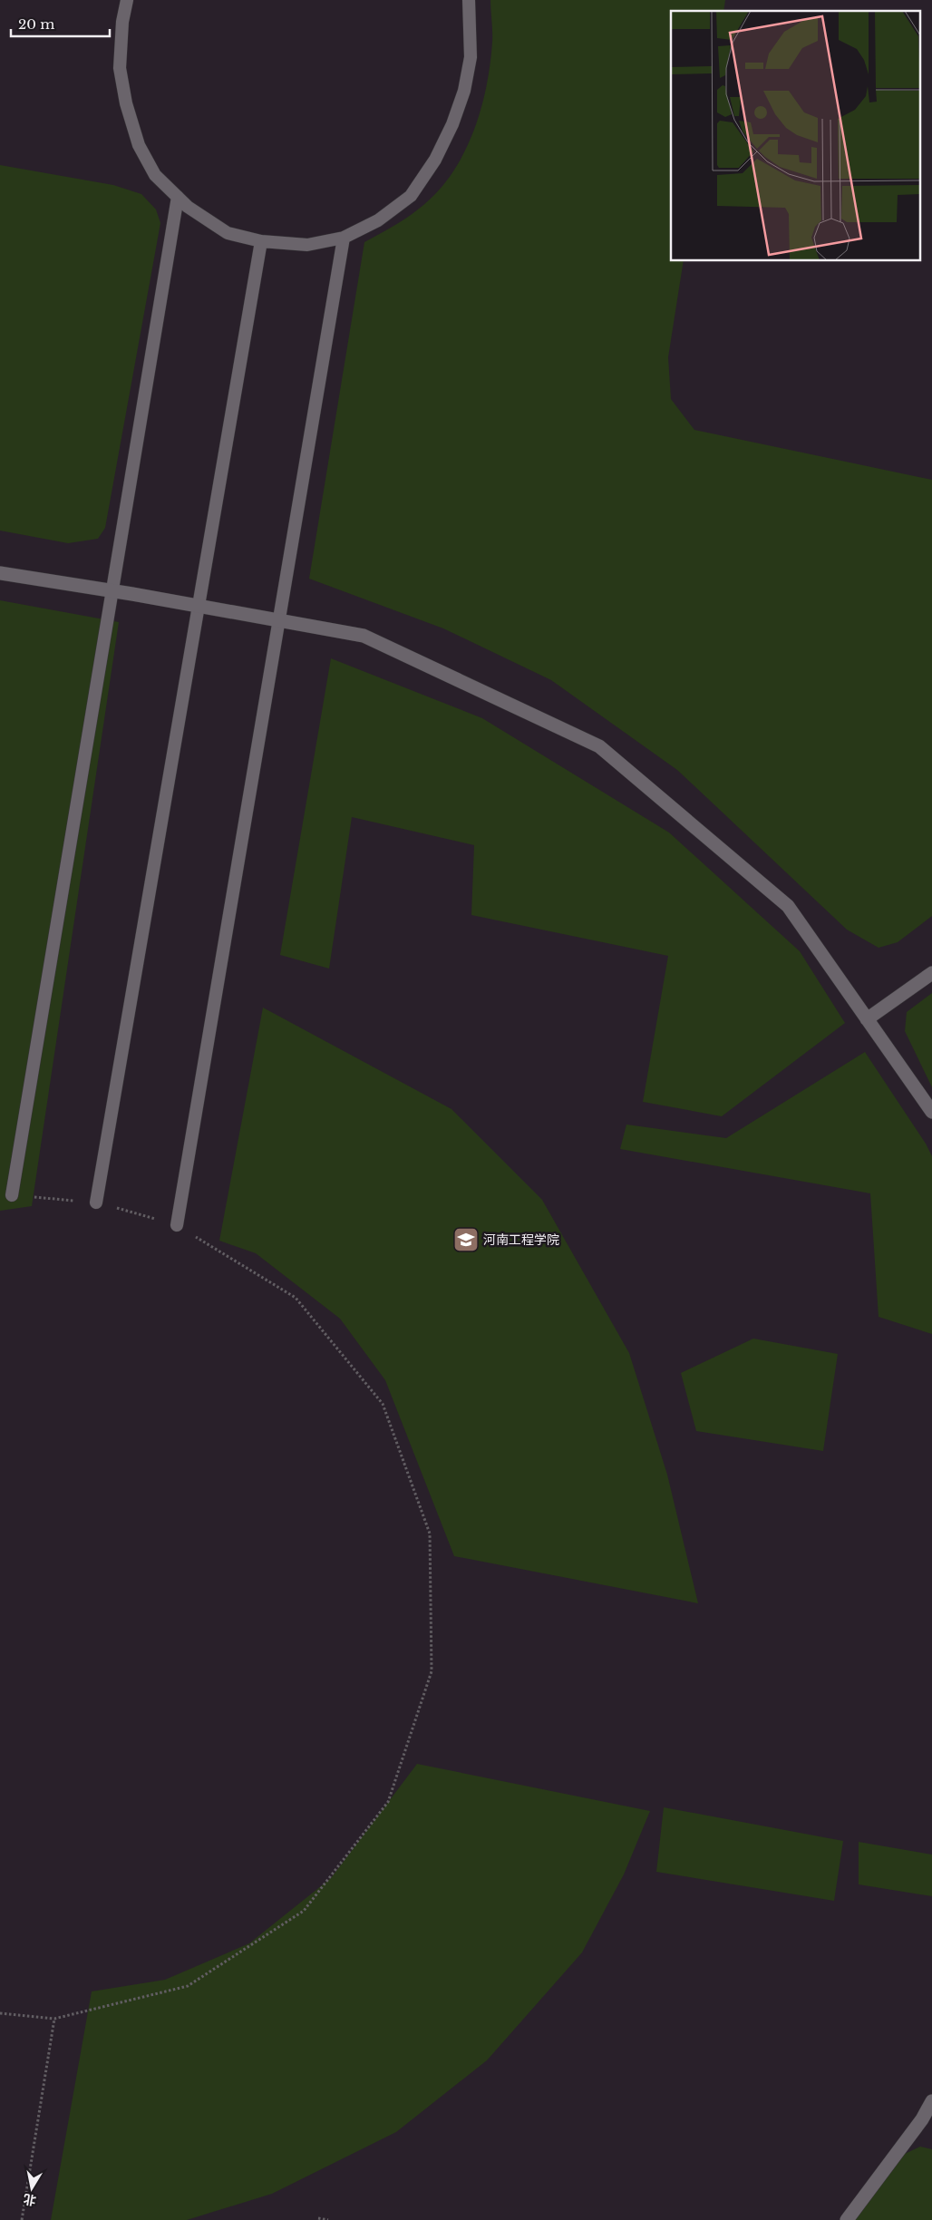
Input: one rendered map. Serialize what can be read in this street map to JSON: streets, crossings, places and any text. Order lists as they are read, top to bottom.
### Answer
{
  "places": {
    "school or university": ["河南工程学院"]
  },
  "scale_bar": "20 m",
  "north": "bottom"
}
